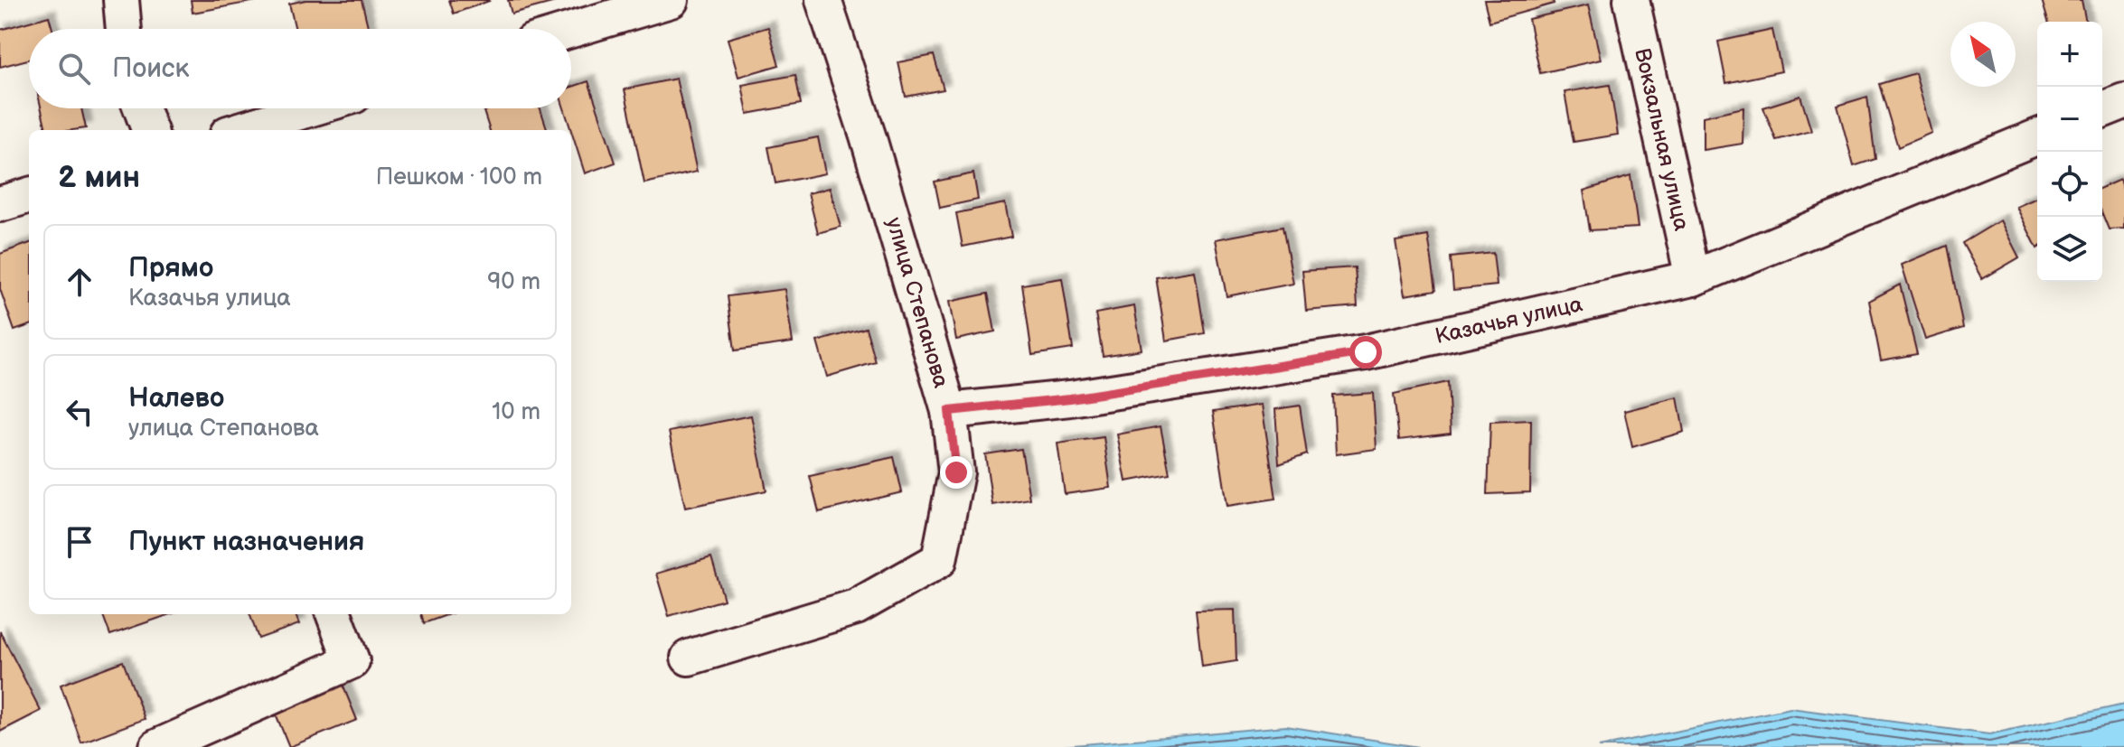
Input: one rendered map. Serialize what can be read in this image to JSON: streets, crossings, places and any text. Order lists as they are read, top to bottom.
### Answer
{
  "streets": {
    "street": ["Вокзальная улица", "улица Степанова", "Казачья улица"]
  },
  "crossings": [
    ["Вокзальная улица", "Казачья улица"],
    ["улица Степанова", "Казачья улица"]
  ],
  "north": "top left",
  "page": {
    "map_buttons": ["+", "−"],
    "search": "Поиск",
    "heading": ["2 мин", "Пешком · 100 m"],
    "list": [
      ["Прямо", "Казачья улица", "90 m"],
      ["Налево", "улица Степанова", "10 m"],
      "Пункт назначения"
    ]
  }
}
